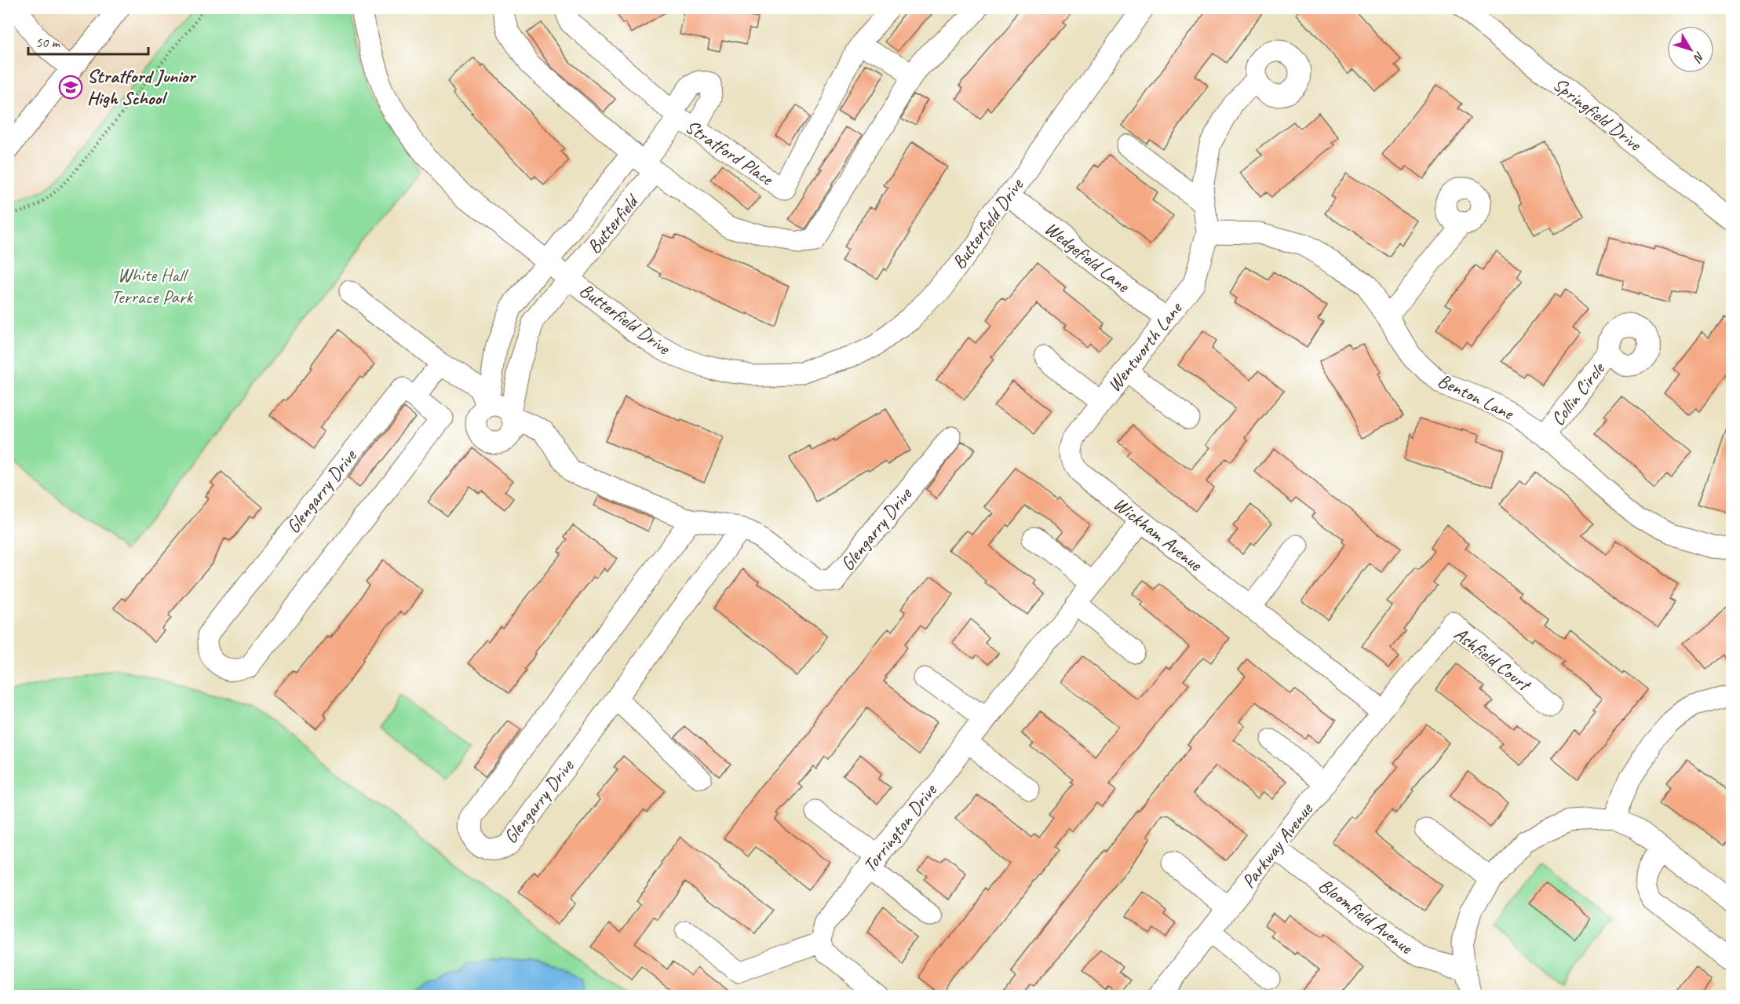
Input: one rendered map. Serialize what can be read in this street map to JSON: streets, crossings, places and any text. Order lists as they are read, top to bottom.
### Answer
{
  "streets": {
    "street": [
      "Springfield Drive",
      "Stratford Place",
      "Butterfield Drive",
      "Butterfield",
      "Wedgefield Lane",
      "Wentworth Lane",
      "Collin Circle",
      "Benton Lane",
      "Glengarry Drive",
      "Wickham Avenue",
      "Ashfield Court",
      "Torrington Drive",
      "Parkway Avenue",
      "Bloomfield Avenue"
    ]
  },
  "crossings": [
    ["Stratford Place", "Butterfield"],
    ["Butterfield Drive", "Butterfield"],
    ["Butterfield Drive", "Wedgefield Lane"],
    ["Wedgefield Lane", "Wentworth Lane"],
    ["Wentworth Lane", "Benton Lane"],
    ["Wentworth Lane", "Wickham Avenue"],
    ["Collin Circle", "Benton Lane"],
    ["Wickham Avenue", "Ashfield Court"],
    ["Wickham Avenue", "Torrington Drive"],
    ["Wickham Avenue", "Parkway Avenue"],
    ["Ashfield Court", "Parkway Avenue"],
    ["Parkway Avenue", "Bloomfield Avenue"]
  ],
  "parks": ["White Hall Terrace Park"],
  "places": {
    "school or university": ["Stratford Junior High School"]
  },
  "scale_bar": "50 m",
  "north": "bottom right"
}
